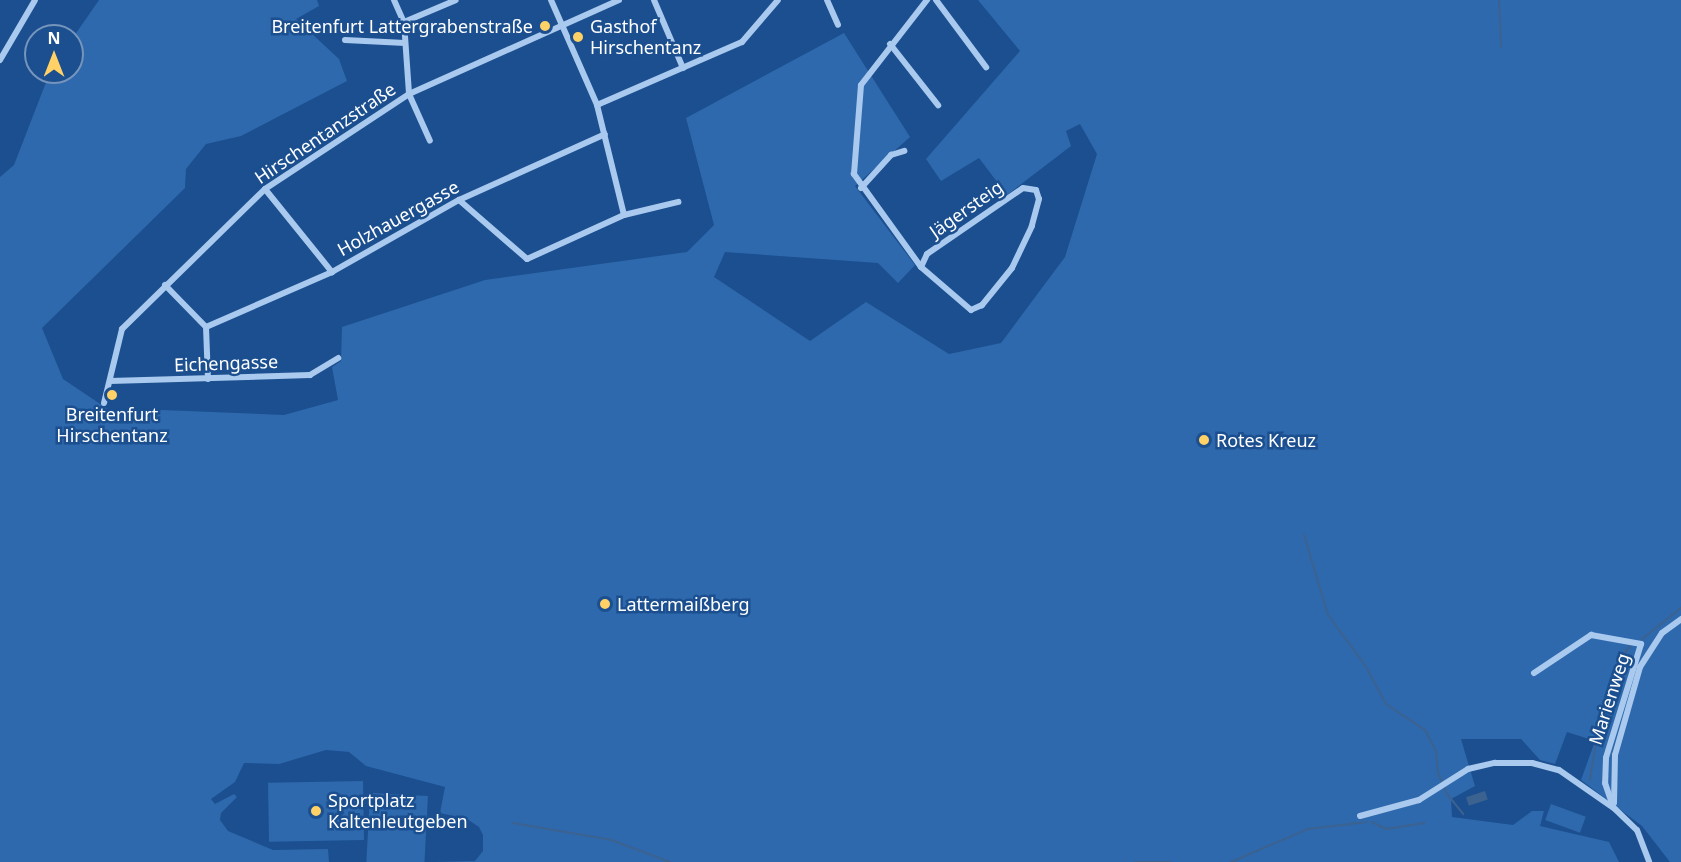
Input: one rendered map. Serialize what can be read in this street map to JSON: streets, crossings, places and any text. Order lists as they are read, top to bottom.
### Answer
{
  "streets": {
    "street": [
      "Hirschentanzstraße",
      "Jägersteig",
      "Holzhauergasse",
      "Eichengasse",
      "Marienweg"
    ]
  },
  "crossings": [
    ["Hirschentanzstraße", "Eichengasse"]
  ],
  "places": [
    "Breitenfurt Lattergrabenstraße",
    "Gasthof Hirschentanz",
    "Breitenfurt Hirschentanz",
    "Rotes Kreuz",
    "Lattermaißberg",
    "Sportplatz Kaltenleutgeben"
  ],
  "north": "top"
}
